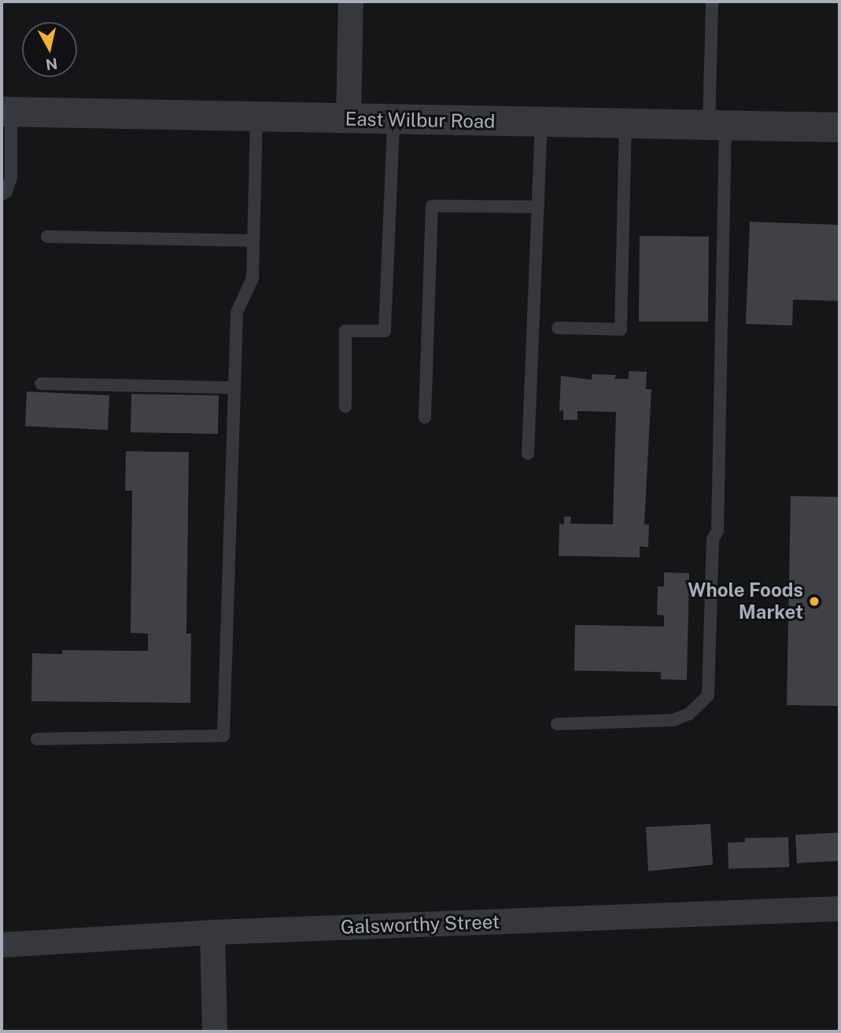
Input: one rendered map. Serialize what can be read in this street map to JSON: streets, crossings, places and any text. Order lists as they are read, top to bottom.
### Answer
{
  "streets": {
    "street": ["East Wilbur Road", "Galsworthy Street"]
  },
  "places": ["Whole Foods Market"],
  "north": "bottom"
}
